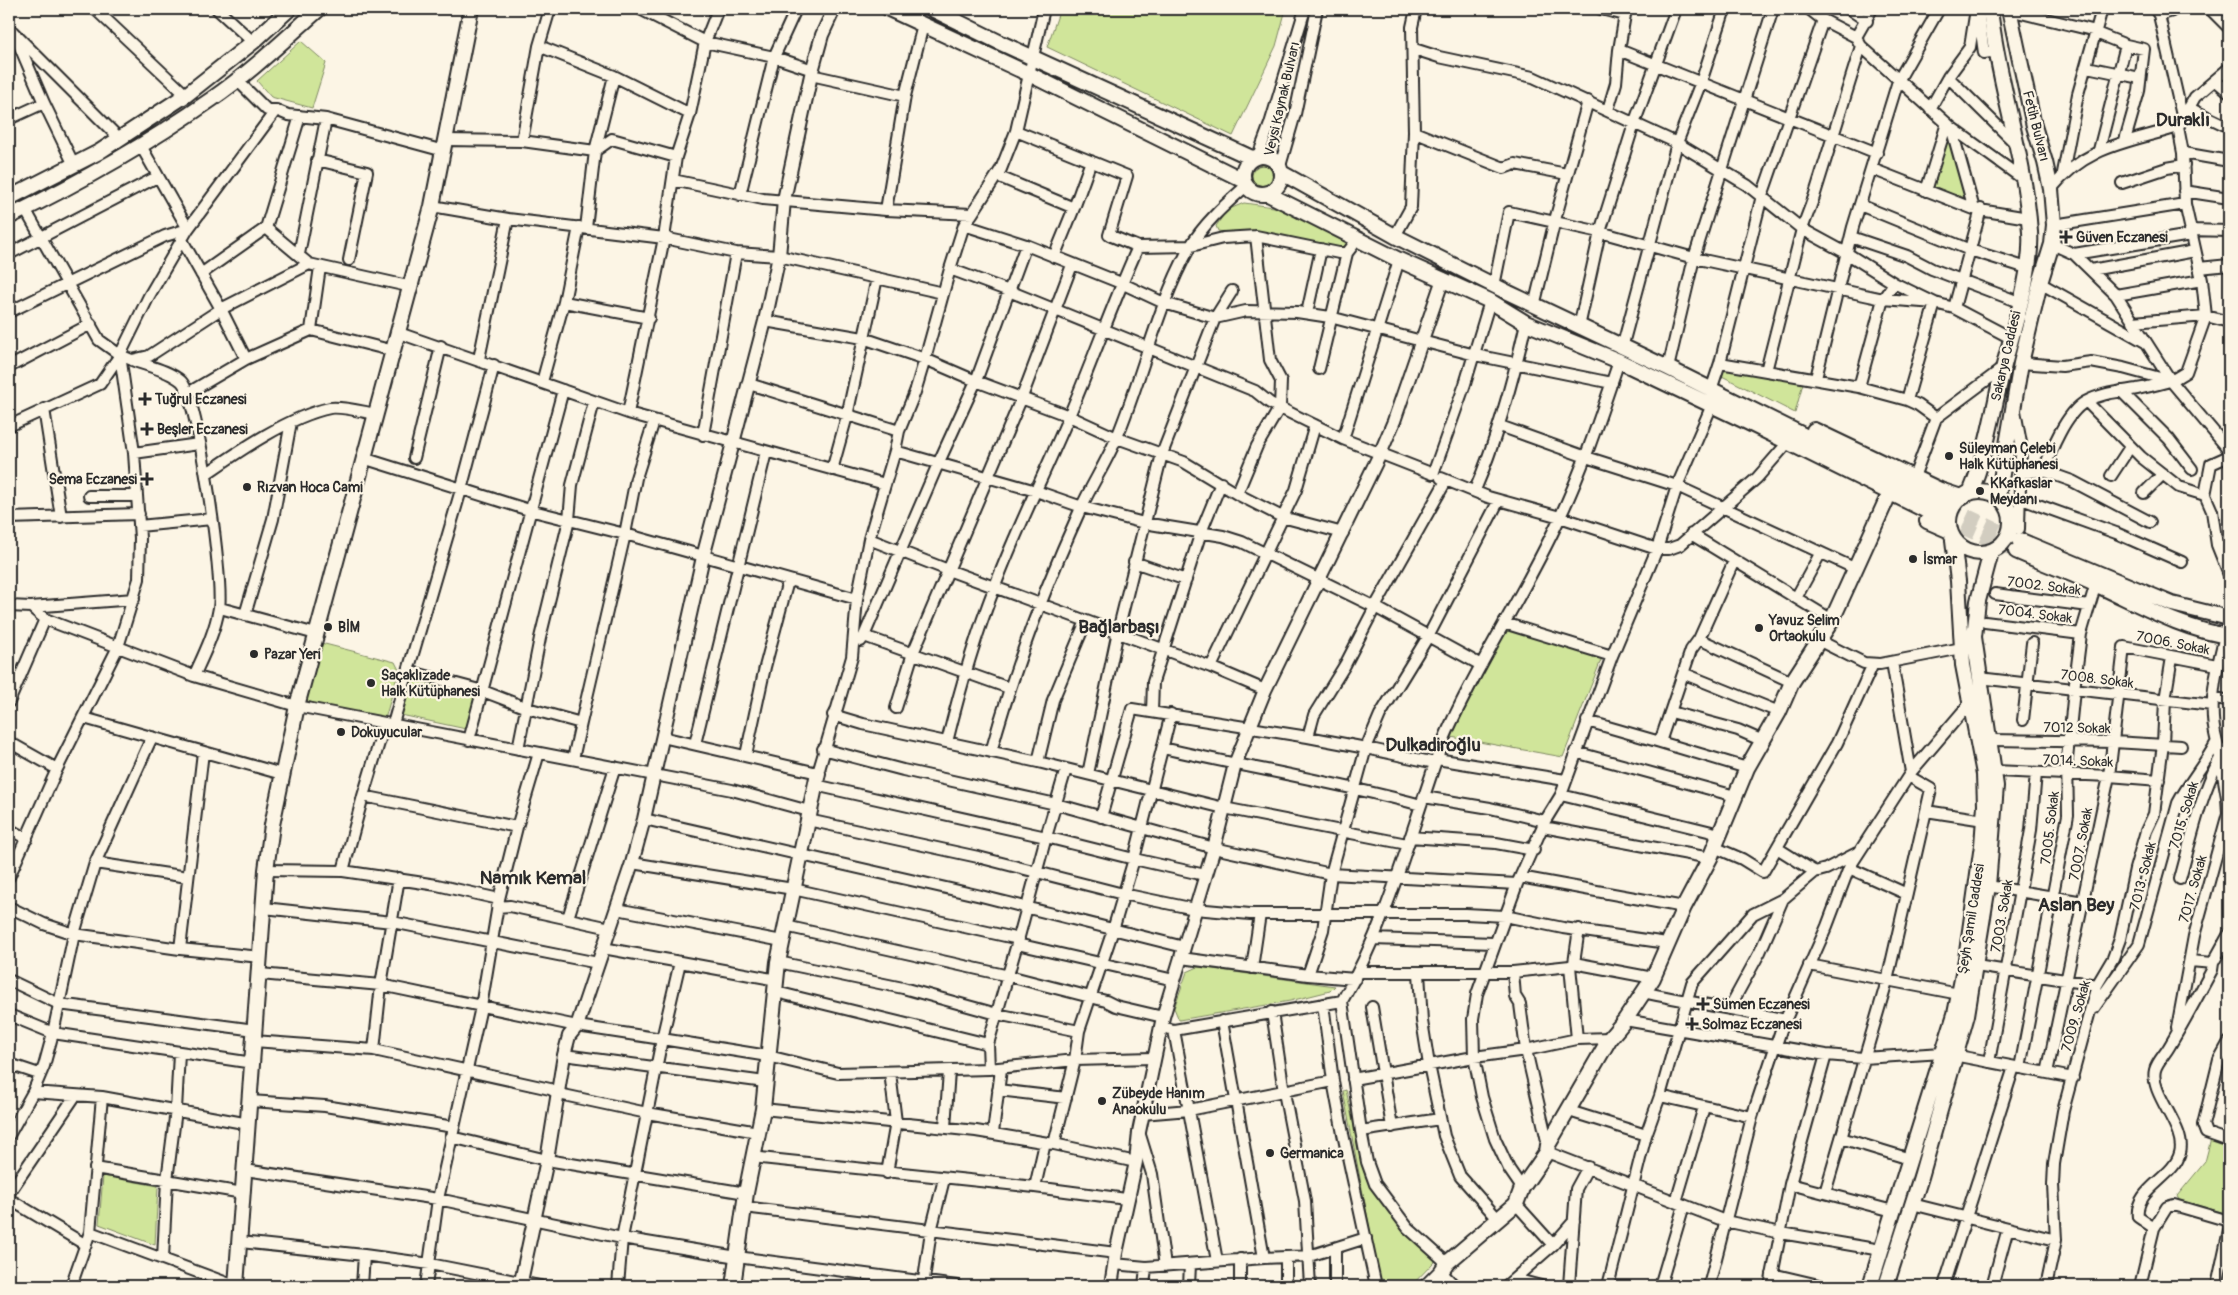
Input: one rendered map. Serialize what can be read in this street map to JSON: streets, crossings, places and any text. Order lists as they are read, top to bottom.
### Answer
{
  "streets": {
    "main road": ["Fetih Bulvarı", "Sakarya Caddesi", "Şeyh Şamil Caddesi"],
    "street": [
      "Veysi Kaynak Bulvarı",
      "7002. Sokak",
      "7004. Sokak",
      "7006. Sokak",
      "7008. Sokak",
      "7012 Sokak",
      "7014. Sokak",
      "7015. Sokak",
      "7005. Sokak",
      "7007. Sokak",
      "7013. Sokak",
      "7017. Sokak",
      "7003. Sokak",
      "7009. Sokak"
    ]
  },
  "crossings": [
    ["Fetih Bulvarı", "Sakarya Caddesi"],
    ["Sakarya Caddesi", "Şeyh Şamil Caddesi"],
    ["7002. Sokak", "7005. Sokak"],
    ["7004. Sokak", "7005. Sokak"],
    ["7006. Sokak", "7007. Sokak"],
    ["7006. Sokak", "7017. Sokak"],
    ["7006. Sokak", "7009. Sokak"],
    ["7008. Sokak", "7005. Sokak"],
    ["7008. Sokak", "7007. Sokak"],
    ["7008. Sokak", "7017. Sokak"],
    ["7008. Sokak", "7009. Sokak"],
    ["7012 Sokak", "7005. Sokak"],
    ["7012 Sokak", "7007. Sokak"],
    ["7012 Sokak", "7009. Sokak"],
    ["7014. Sokak", "7005. Sokak"],
    ["7014. Sokak", "7007. Sokak"],
    ["7014. Sokak", "7003. Sokak"],
    ["7014. Sokak", "7009. Sokak"],
    ["7015. Sokak", "7013. Sokak"],
    ["7015. Sokak", "7017. Sokak"],
    ["7013. Sokak", "7017. Sokak"],
    ["7013. Sokak", "7009. Sokak"]
  ],
  "districts": [
    "Duraklı",
    "Bağlarbaşı",
    "Dulkadiroğlu",
    "Namık Kemal",
    "Aslan Bey"
  ],
  "places": {
    "health": [
      "Güven Eczanesi",
      "Tuğrul Eczanesi",
      "Beşler Eczanesi",
      "Sema Eczanesi",
      "Sümen Eczanesi",
      "Solmaz Eczanesi"
    ],
    "other": [
      "Süleyman Çelebi Halk Kütüphanesi",
      "Rızvan Hoca Cami",
      "KKafkaslar Meydanı",
      "İsmar",
      "BİM",
      "Yavuz Selim Ortaokulu",
      "Pazar Yeri",
      "Saçaklızade Halk Kütüphanesi",
      "Dokuyucular",
      "Zübeyde Hanım Anaokulu",
      "Germanica"
    ]
  }
}
